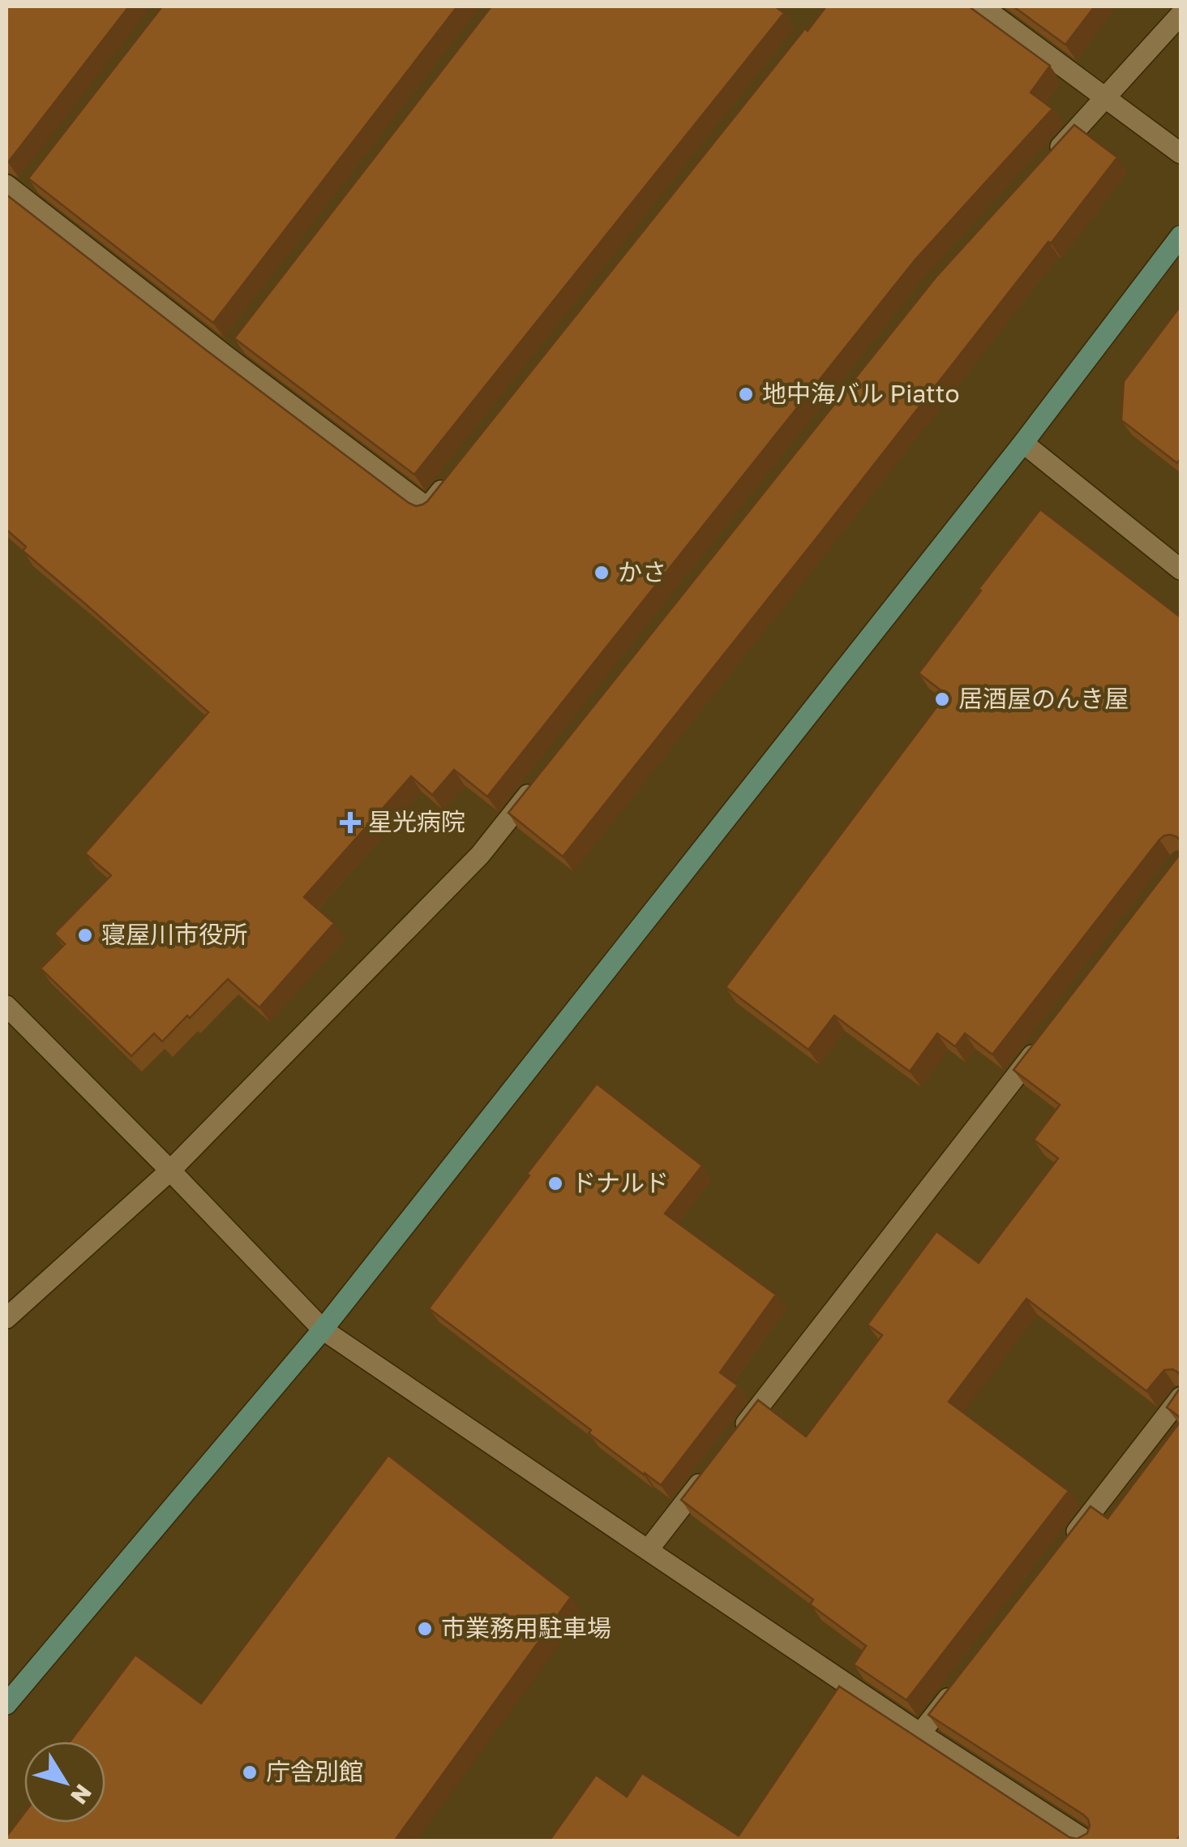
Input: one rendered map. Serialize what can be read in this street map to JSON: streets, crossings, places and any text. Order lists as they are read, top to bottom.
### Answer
{
  "places": {
    "other": [
      "地中海バル Piatto",
      "かさ",
      "居酒屋のんき屋",
      "寝屋川市役所",
      "ドナルド",
      "市業務用駐車場",
      "庁舎別館"
    ],
    "health": ["星光病院"]
  },
  "north": "bottom right"
}
